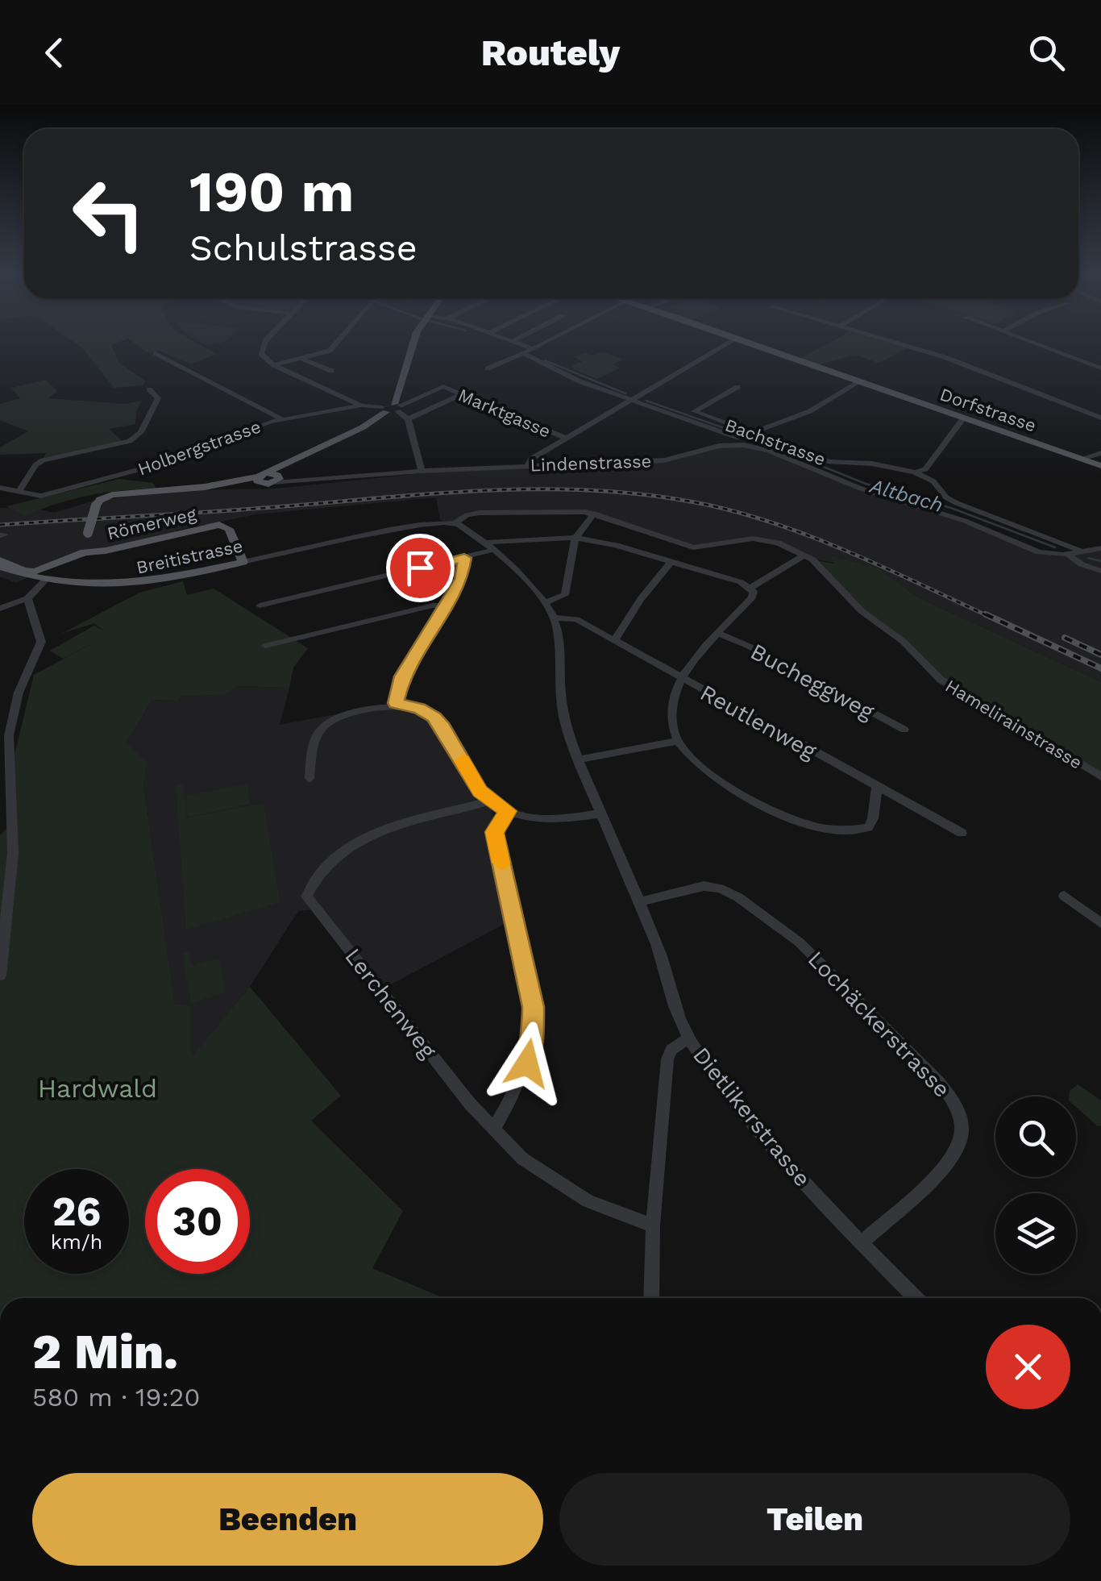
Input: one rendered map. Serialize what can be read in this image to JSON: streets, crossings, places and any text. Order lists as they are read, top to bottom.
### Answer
{
  "streets": {
    "main road": ["Dorfstrasse", "Römerweg", "Breitistrasse"],
    "street": [
      "Marktgasse",
      "Bachstrasse",
      "Holbergstrasse",
      "Lindenstrasse",
      "Bucheggweg",
      "Reutlenweg",
      "Hamelirainstrasse",
      "Lerchenweg",
      "Lochäckerstrasse",
      "Dietlikerstrasse"
    ]
  },
  "crossings": [
    ["Dorfstrasse", "Lindenstrasse"],
    ["Bachstrasse", "Lindenstrasse"],
    ["Römerweg", "Breitistrasse"],
    ["Breitistrasse", "Hamelirainstrasse"],
    ["Breitistrasse", "Dietlikerstrasse"],
    ["Reutlenweg", "Dietlikerstrasse"],
    ["Hamelirainstrasse", "Dietlikerstrasse"],
    ["Lochäckerstrasse", "Dietlikerstrasse"]
  ],
  "water": ["Altbach"],
  "parks": ["Hardwald"],
  "page": {
    "header": "Routely",
    "turn": ["190 m", "Schulstrasse"],
    "speed": "26 km/h",
    "limit": "30",
    "heading": ["2 Min.", "580 m · 19:20"],
    "buttons": ["Beenden", "Teilen"]
  }
}
